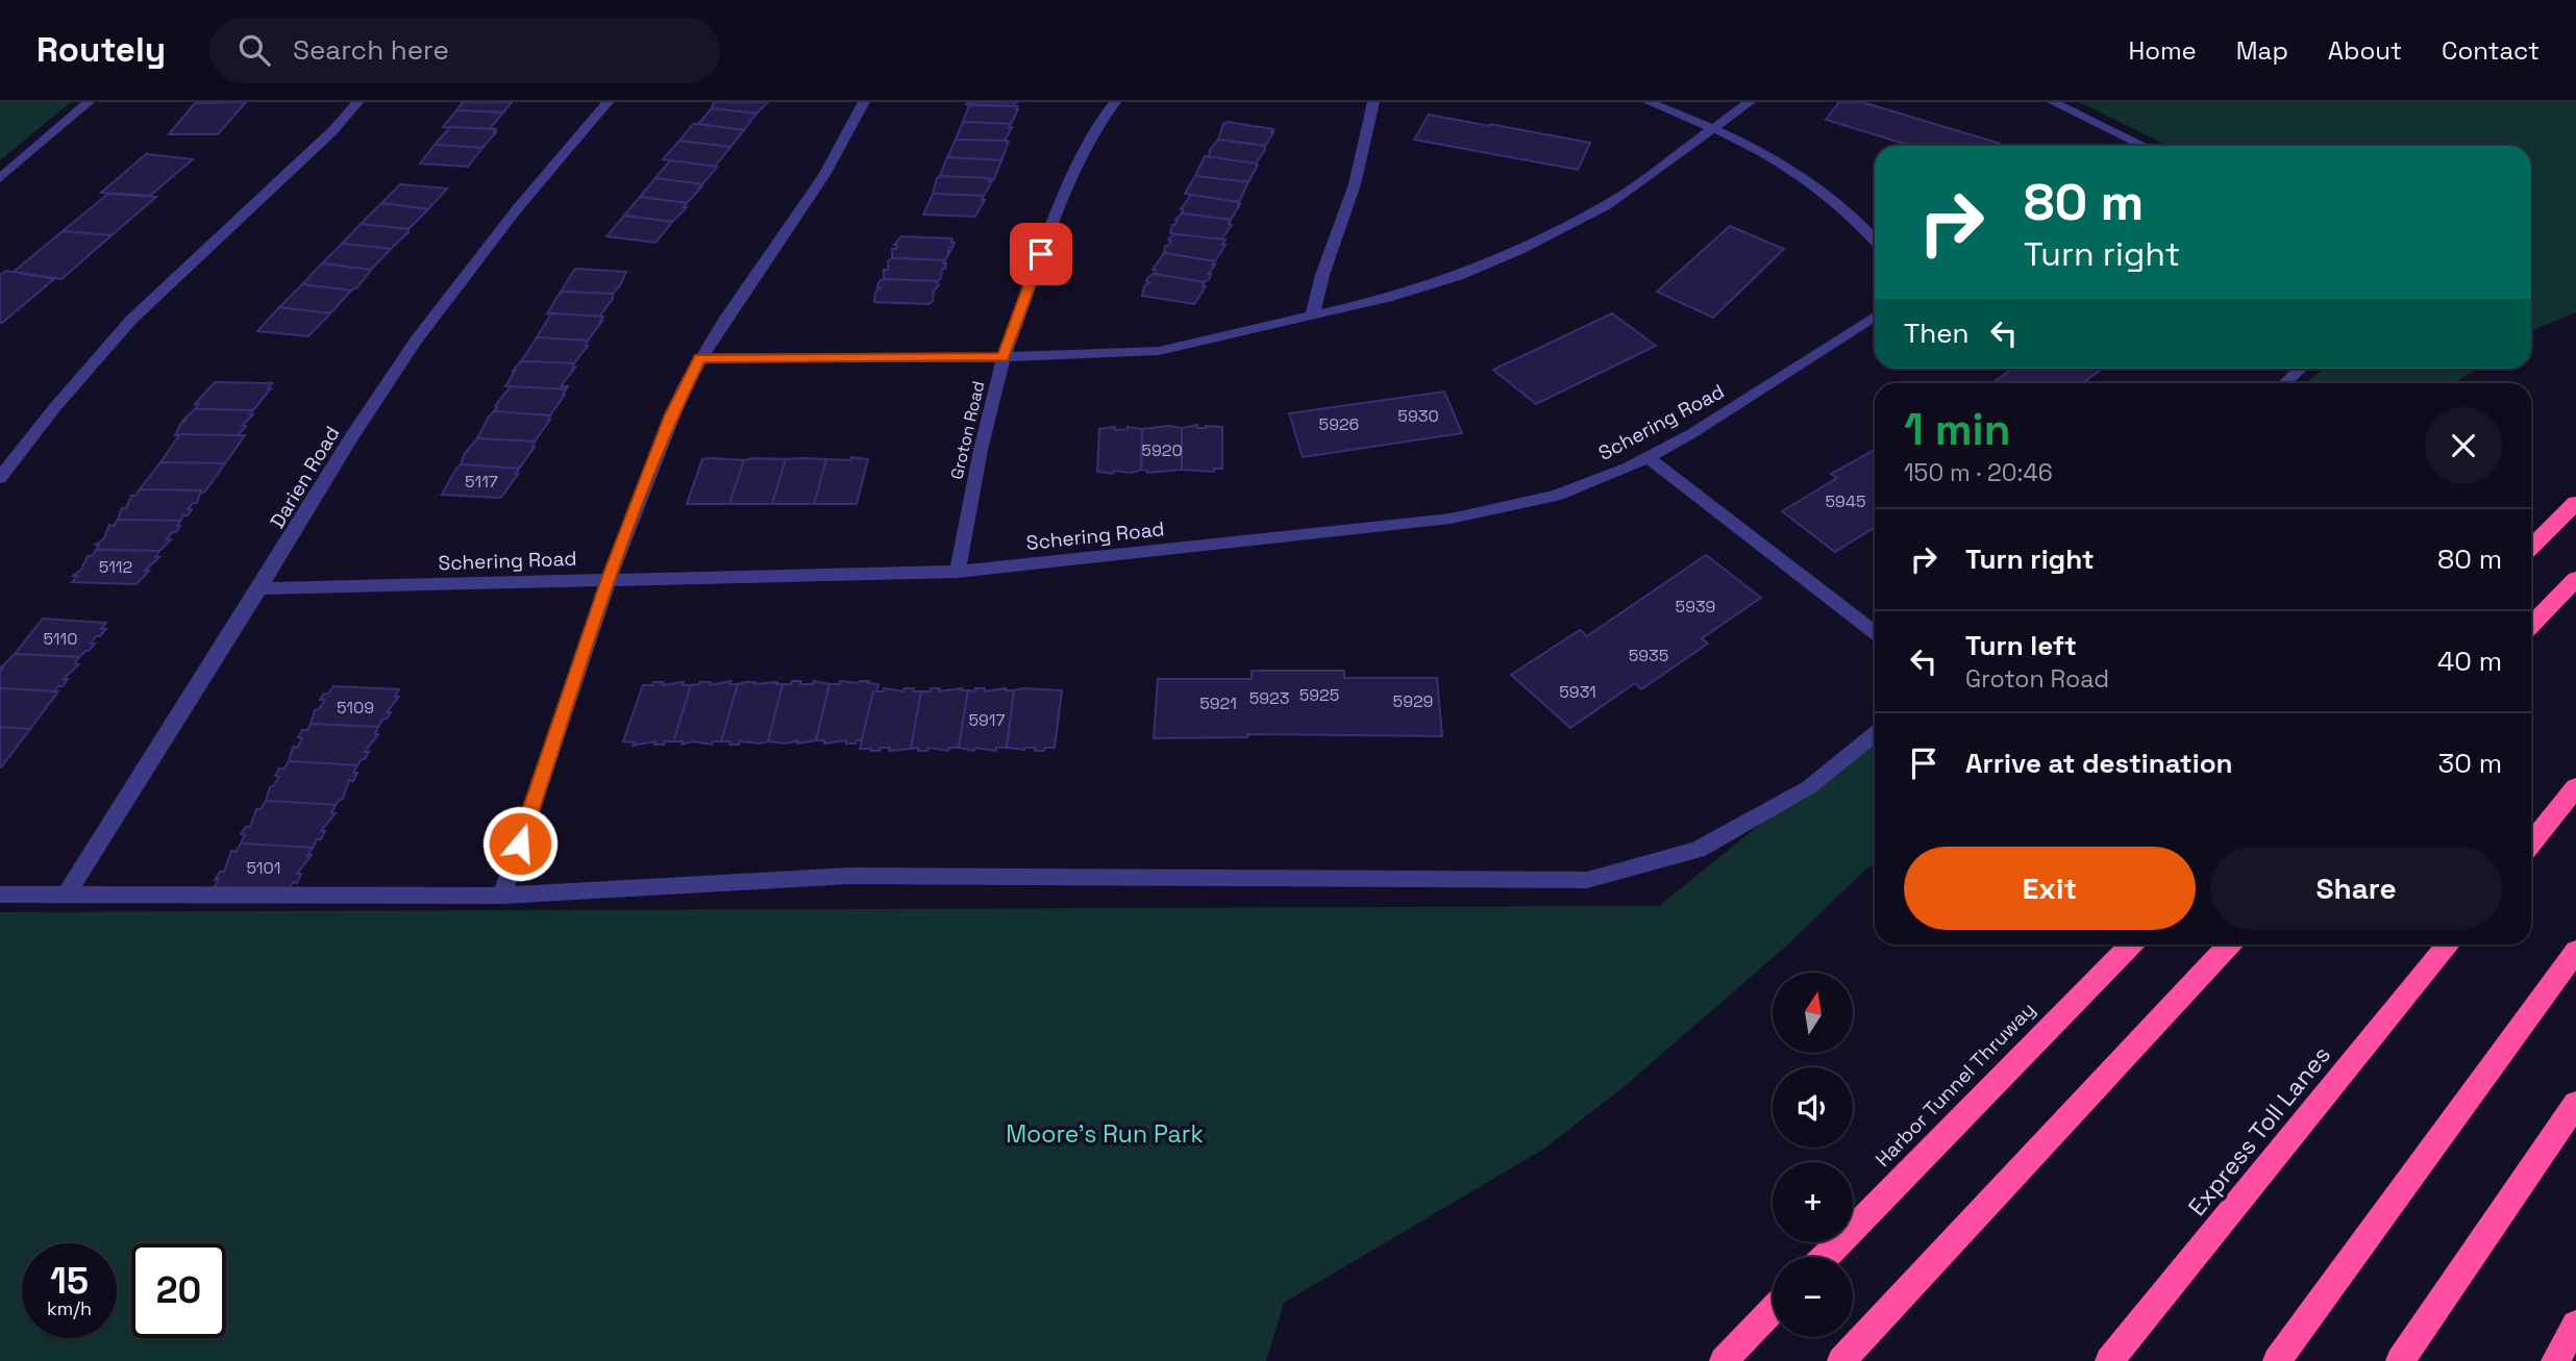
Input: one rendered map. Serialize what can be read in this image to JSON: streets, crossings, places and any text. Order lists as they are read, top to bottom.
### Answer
{
  "streets": {
    "highway": ["Harbor Tunnel Thruway", "Express Toll Lanes"],
    "street": ["Schering Road", "Groton Road", "Darien Road"]
  },
  "crossings": [
    ["Schering Road", "Groton Road"],
    ["Schering Road", "Darien Road"]
  ],
  "parks": ["Moore's Run Park"],
  "house_numbers": [
    "5930",
    "5926",
    "5920",
    "5117",
    "5945",
    "5112",
    "5939",
    "5110",
    "5935",
    "5931",
    "5925",
    "5923",
    "5929",
    "5921",
    "5109",
    "5917",
    "5101"
  ],
  "north": "top",
  "page": {
    "header": "Routely",
    "search": "Search here",
    "nav": [
      "Home",
      "Map",
      "About",
      "Contact"
    ],
    "turn": ["80 m", "Turn right"],
    "then": "Then",
    "heading": ["1 min", "150 m · 20:46"],
    "list": [
      {
        "name": "Turn right",
        "value": "80 m"
      },
      {
        "name": "Turn left",
        "note": "Groton Road",
        "value": "40 m"
      },
      {
        "name": "Arrive at destination",
        "value": "30 m"
      }
    ],
    "buttons": ["Exit", "Share"],
    "map_buttons": ["+", "−"],
    "speed": "15 km/h",
    "limit": "20"
  }
}
